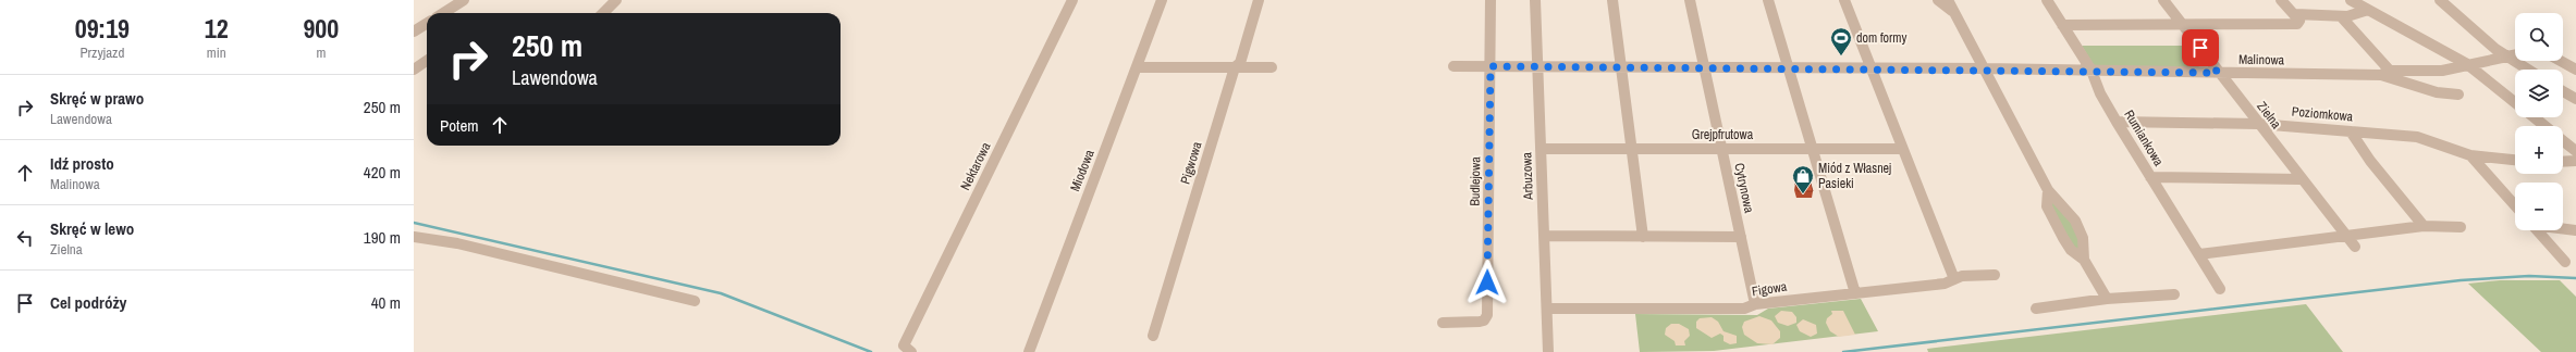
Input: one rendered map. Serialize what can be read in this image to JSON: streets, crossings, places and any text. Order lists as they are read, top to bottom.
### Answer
{
  "streets": {
    "street": [
      "Malinowa",
      "Poziomkowa",
      "Zielna",
      "Grejpfrutowa",
      "Rumiankowa",
      "Pigwowa",
      "Nektarowa",
      "Miodowa",
      "Arbuzowa",
      "Budlejowa",
      "Cytrynowa",
      "Figowa"
    ]
  },
  "crossings": [
    ["Malinowa", "Zielna"],
    ["Malinowa", "Rumiankowa"],
    ["Malinowa", "Arbuzowa"],
    ["Malinowa", "Budlejowa"],
    ["Malinowa", "Cytrynowa"],
    ["Poziomkowa", "Zielna"],
    ["Poziomkowa", "Rumiankowa"],
    ["Grejpfrutowa", "Arbuzowa"],
    ["Grejpfrutowa", "Cytrynowa"],
    ["Arbuzowa", "Figowa"],
    ["Cytrynowa", "Figowa"]
  ],
  "places": {
    "sports": ["dom formy"],
    "shop": ["Miód z Własnej Pasieki"]
  },
  "page": {
    "eta": [
      "09:19",
      "Przyjazd",
      "12",
      "min",
      "900",
      "m"
    ],
    "map_buttons": ["+", "−"],
    "turn": ["250 m", "Lawendowa"],
    "list": [
      {
        "name": "Skręć w prawo",
        "note": "Lawendowa",
        "value": "250 m"
      },
      {
        "name": "Idź prosto",
        "note": "Malinowa",
        "value": "420 m"
      },
      {
        "name": "Skręć w lewo",
        "note": "Zielna",
        "value": "190 m"
      },
      {
        "name": "Cel podróży",
        "value": "40 m"
      }
    ],
    "then": "Potem"
  }
}
